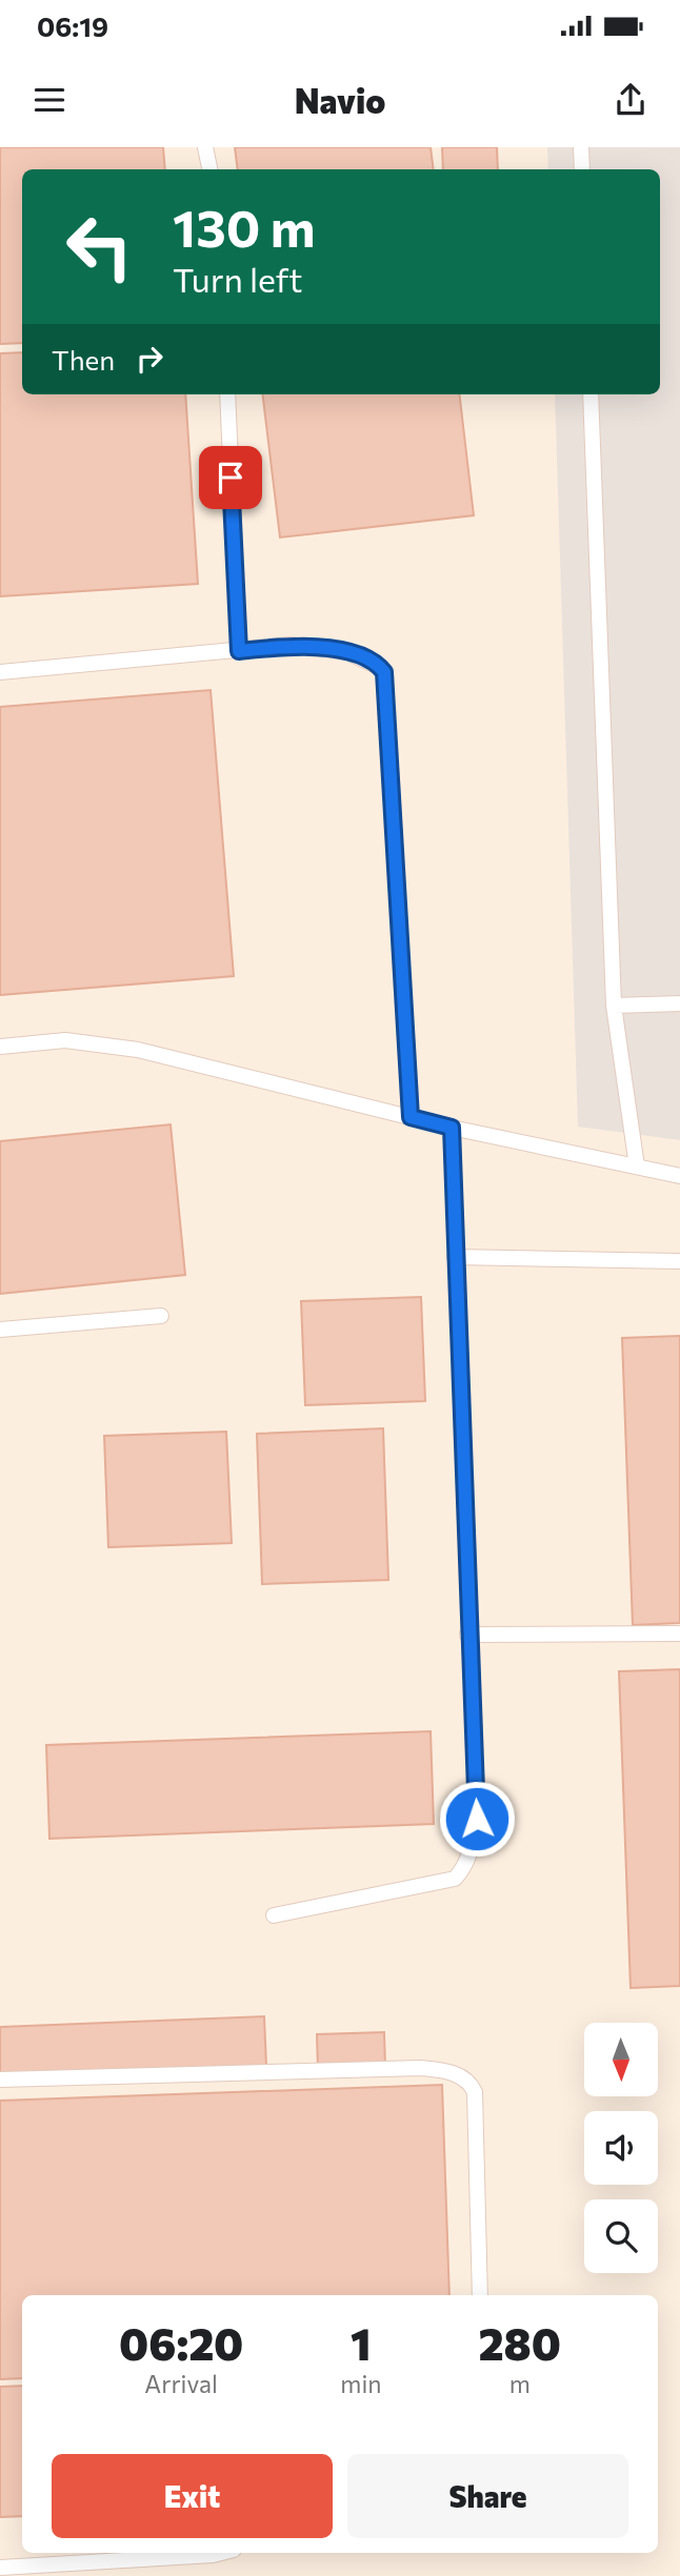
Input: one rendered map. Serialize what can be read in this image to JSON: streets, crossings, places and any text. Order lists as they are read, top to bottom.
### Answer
{
  "north": "bottom",
  "page": {
    "status": "06:19",
    "header": "Navio",
    "turn": ["130 m", "Turn left"],
    "then": "Then",
    "eta": [
      "06:20",
      "Arrival",
      "1",
      "min",
      "280",
      "m"
    ],
    "buttons": ["Exit", "Share"]
  }
}
